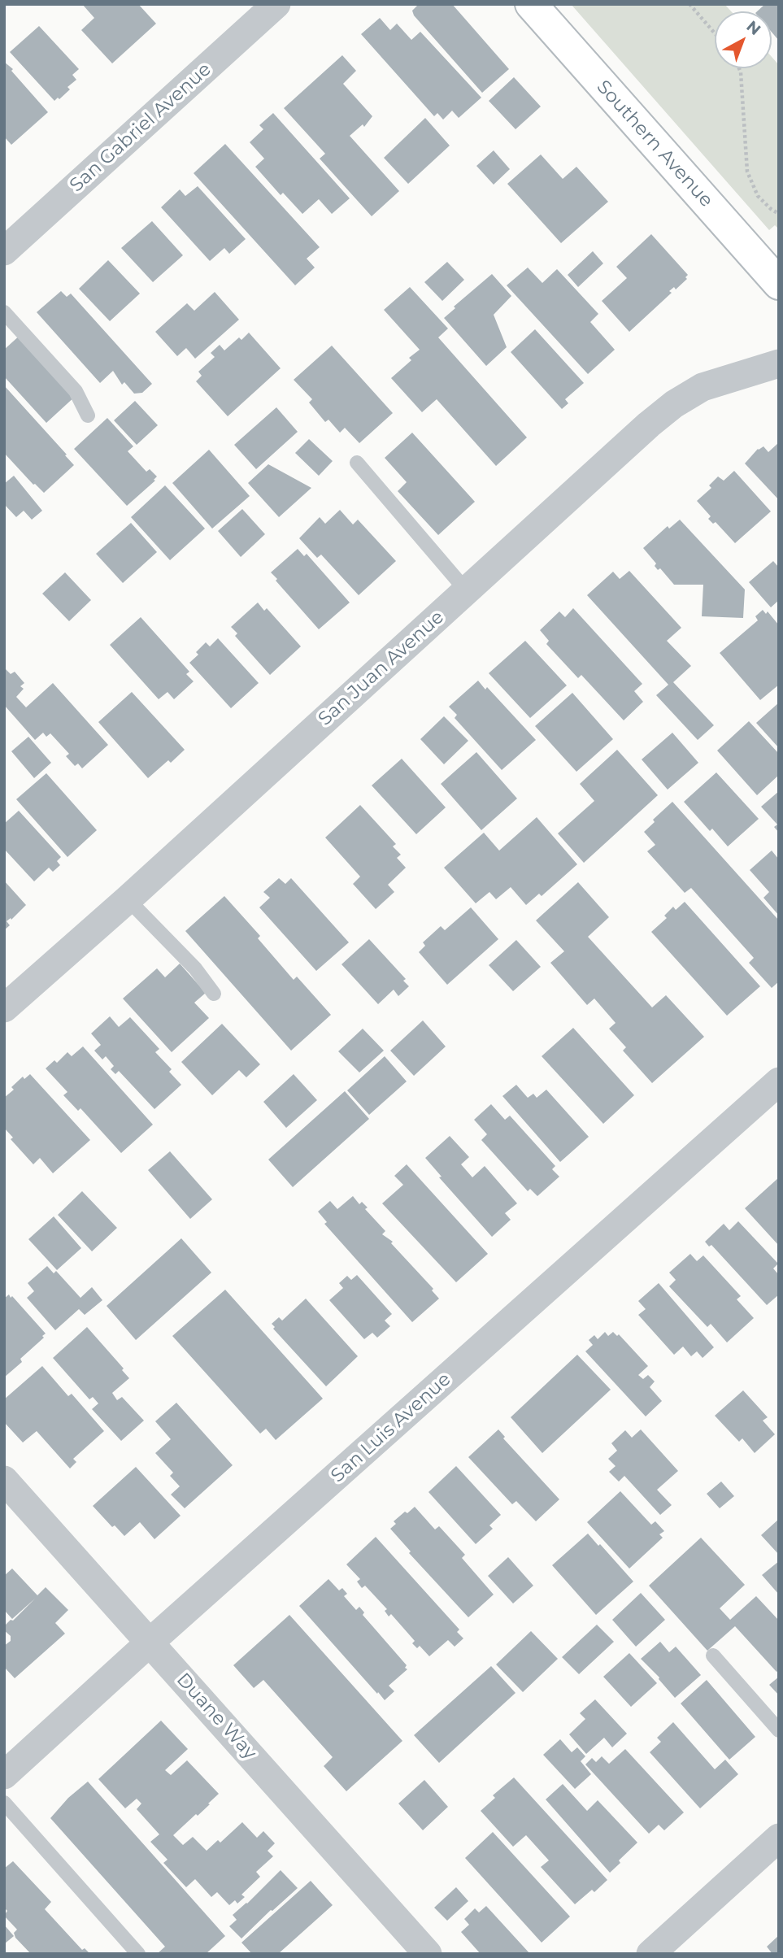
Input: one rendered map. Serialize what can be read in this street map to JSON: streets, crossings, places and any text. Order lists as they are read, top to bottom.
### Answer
{
  "streets": {
    "street": [
      "San Gabriel Avenue",
      "Southern Avenue",
      "San Juan Avenue",
      "San Luis Avenue",
      "Duane Way"
    ]
  },
  "crossings": [
    ["San Luis Avenue", "Duane Way"]
  ],
  "north": "top right"
}
